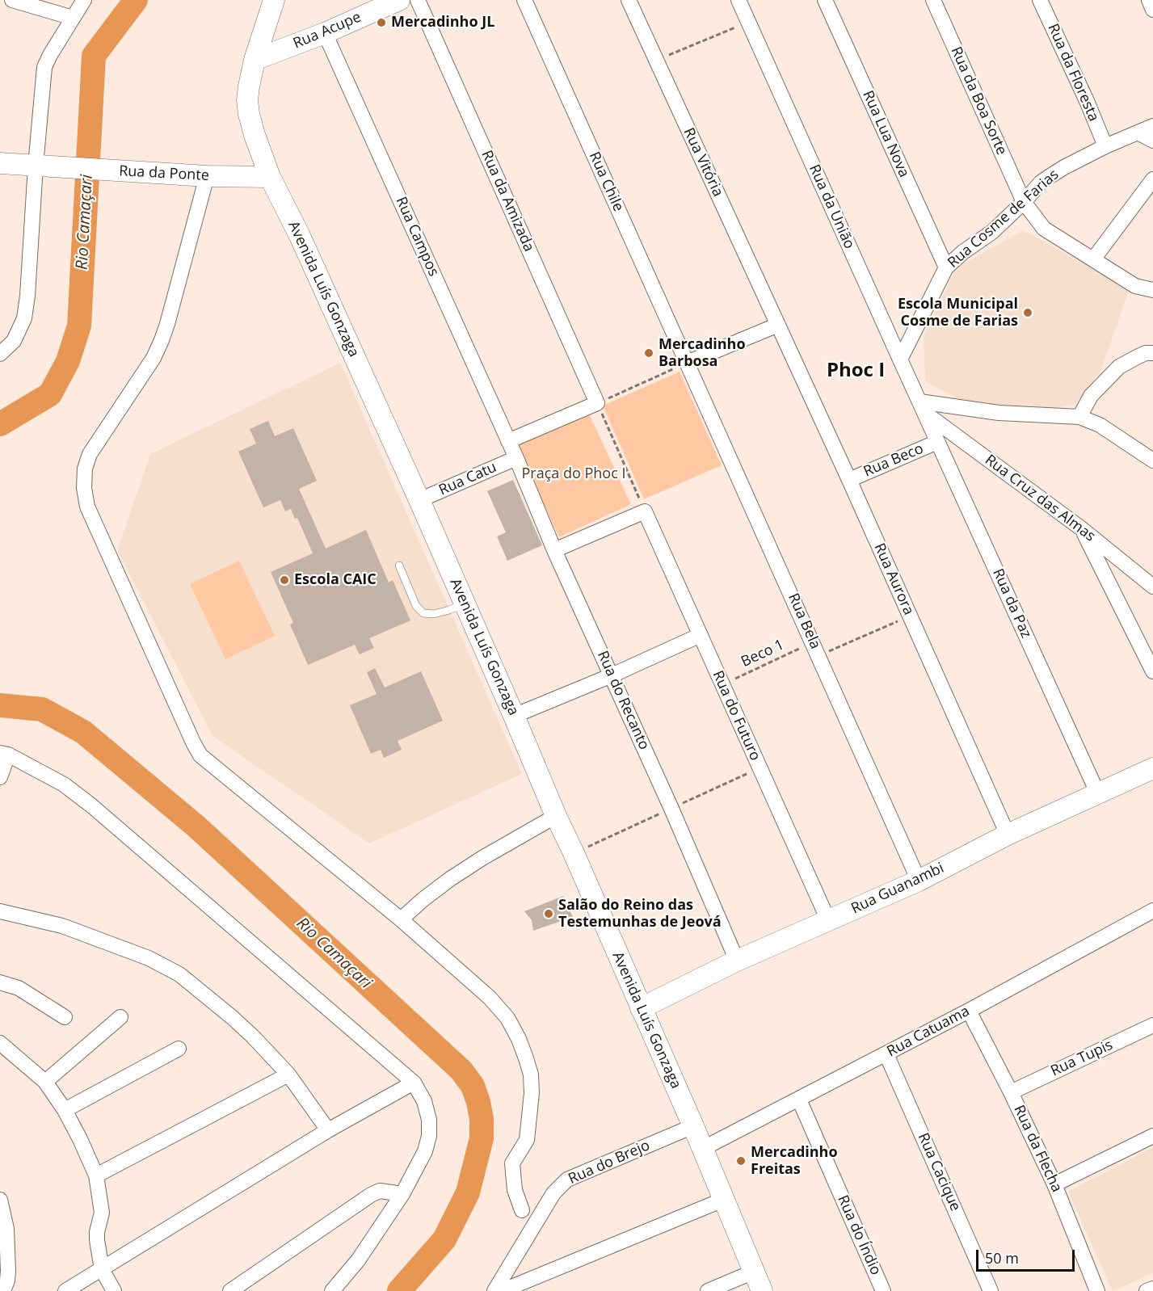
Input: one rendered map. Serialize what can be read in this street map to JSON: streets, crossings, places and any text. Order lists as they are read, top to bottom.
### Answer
{
  "streets": {
    "street": [
      "Rua Acupe",
      "Rua da Floresta",
      "Rua da Boa Sorte",
      "Rua Lua Nova",
      "Rua Vitória",
      "Rua da Ponte",
      "Rua Chile",
      "Rua da Amizada",
      "Rua da União",
      "Rua Cosme de Farias",
      "Rua Campos",
      "Avenida Luís Gonzaga",
      "Rua Beco",
      "Rua Catu",
      "Rua Cruz das Almas",
      "Rua Aurora",
      "Rua da Paz",
      "Rua Bela",
      "Rua do Recanto",
      "Rua do Futuro",
      "Rua Guanambi",
      "Rua Catuama",
      "Rua Tupis",
      "Rua da Flecha",
      "Rua do Brejo",
      "Rua Cacique",
      "Rua do Índio"
    ],
    "path": ["Beco 1"]
  },
  "crossings": [
    ["Rua Acupe", "Rua Campos"],
    ["Rua Acupe", "Avenida Luís Gonzaga"],
    ["Rua da Floresta", "Rua Cosme de Farias"],
    ["Rua da Boa Sorte", "Rua Cosme de Farias"],
    ["Rua Lua Nova", "Rua Cosme de Farias"],
    ["Rua Vitória", "Rua Aurora"],
    ["Rua da Ponte", "Avenida Luís Gonzaga"],
    ["Rua Chile", "Rua Bela"],
    ["Rua da União", "Rua Cosme de Farias"],
    ["Rua da União", "Rua Cruz das Almas"],
    ["Rua da União", "Rua da Paz"],
    ["Rua Campos", "Rua do Recanto"],
    ["Avenida Luís Gonzaga", "Rua Catu"],
    ["Avenida Luís Gonzaga", "Rua Guanambi"],
    ["Avenida Luís Gonzaga", "Rua Catuama"],
    ["Avenida Luís Gonzaga", "Rua do Brejo"],
    ["Rua Beco", "Rua Aurora"],
    ["Rua Beco", "Rua da Paz"],
    ["Rua Catu", "Rua do Recanto"],
    ["Rua Cruz das Almas", "Rua da Paz"],
    ["Rua Aurora", "Rua Guanambi"],
    ["Rua da Paz", "Rua Guanambi"],
    ["Rua Bela", "Beco 1"],
    ["Rua Bela", "Rua Guanambi"],
    ["Beco 1", "Rua do Futuro"],
    ["Rua do Recanto", "Rua Guanambi"],
    ["Rua do Futuro", "Rua Guanambi"],
    ["Rua Catuama", "Rua da Flecha"],
    ["Rua Catuama", "Rua Cacique"],
    ["Rua Catuama", "Rua do Índio"],
    ["Rua Tupis", "Rua da Flecha"]
  ],
  "districts": ["Phoc I"],
  "water": ["Rio Camaçari"],
  "parks": ["Praça do Phoc I"],
  "places": [
    "Mercadinho JL",
    "Escola Municipal Cosme de Farias",
    "Mercadinho Barbosa",
    "Escola CAIC",
    "Salão do Reino das Testemunhas de Jeová",
    "Mercadinho Freitas"
  ],
  "scale_bar": "50 m"
}
